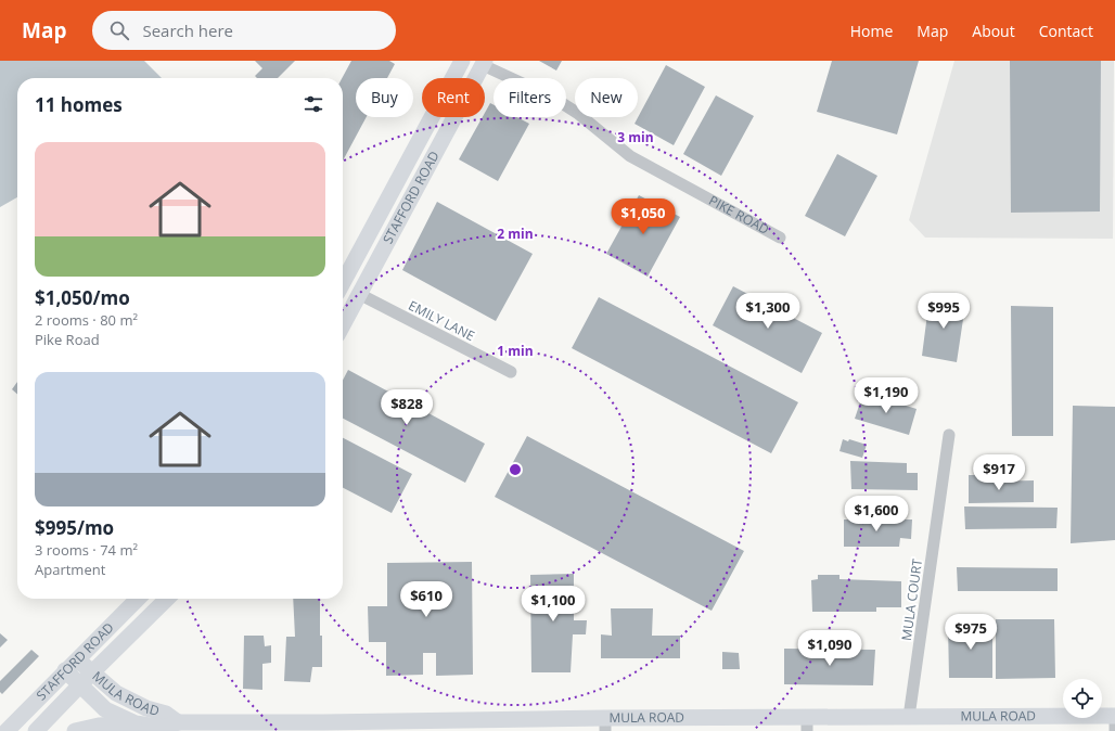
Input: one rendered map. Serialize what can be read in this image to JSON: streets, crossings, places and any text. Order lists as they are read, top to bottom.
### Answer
{
  "streets": {
    "street": [
      "STAFFORD ROAD",
      "PIKE ROAD",
      "EMILY LANE",
      "MULA COURT",
      "MULA ROAD"
    ]
  },
  "crossings": [
    ["STAFFORD ROAD", "PIKE ROAD"],
    ["STAFFORD ROAD", "EMILY LANE"],
    ["STAFFORD ROAD", "MULA ROAD"],
    ["MULA COURT", "MULA ROAD"]
  ],
  "page": {
    "header": "Map",
    "search": "Search here",
    "nav": [
      "Home",
      "Map",
      "About",
      "Contact"
    ],
    "chip": [
      "Buy",
      "Rent",
      "Filters",
      "New"
    ],
    "heading": "11 homes",
    "list": [
      {
        "name": "$1,050/mo",
        "note": "2 rooms · 80 m² · Pike Road"
      },
      {
        "name": "$995/mo",
        "note": "3 rooms · 74 m² · Apartment"
      }
    ],
    "price": [
      "$1,050",
      "$1,300",
      "$995",
      "$1,190",
      "$828",
      "$917",
      "$1,600",
      "$610",
      "$1,100",
      "$975",
      "$1,090"
    ]
  },
  "rings": ["3 min", "2 min", "1 min"]
}
